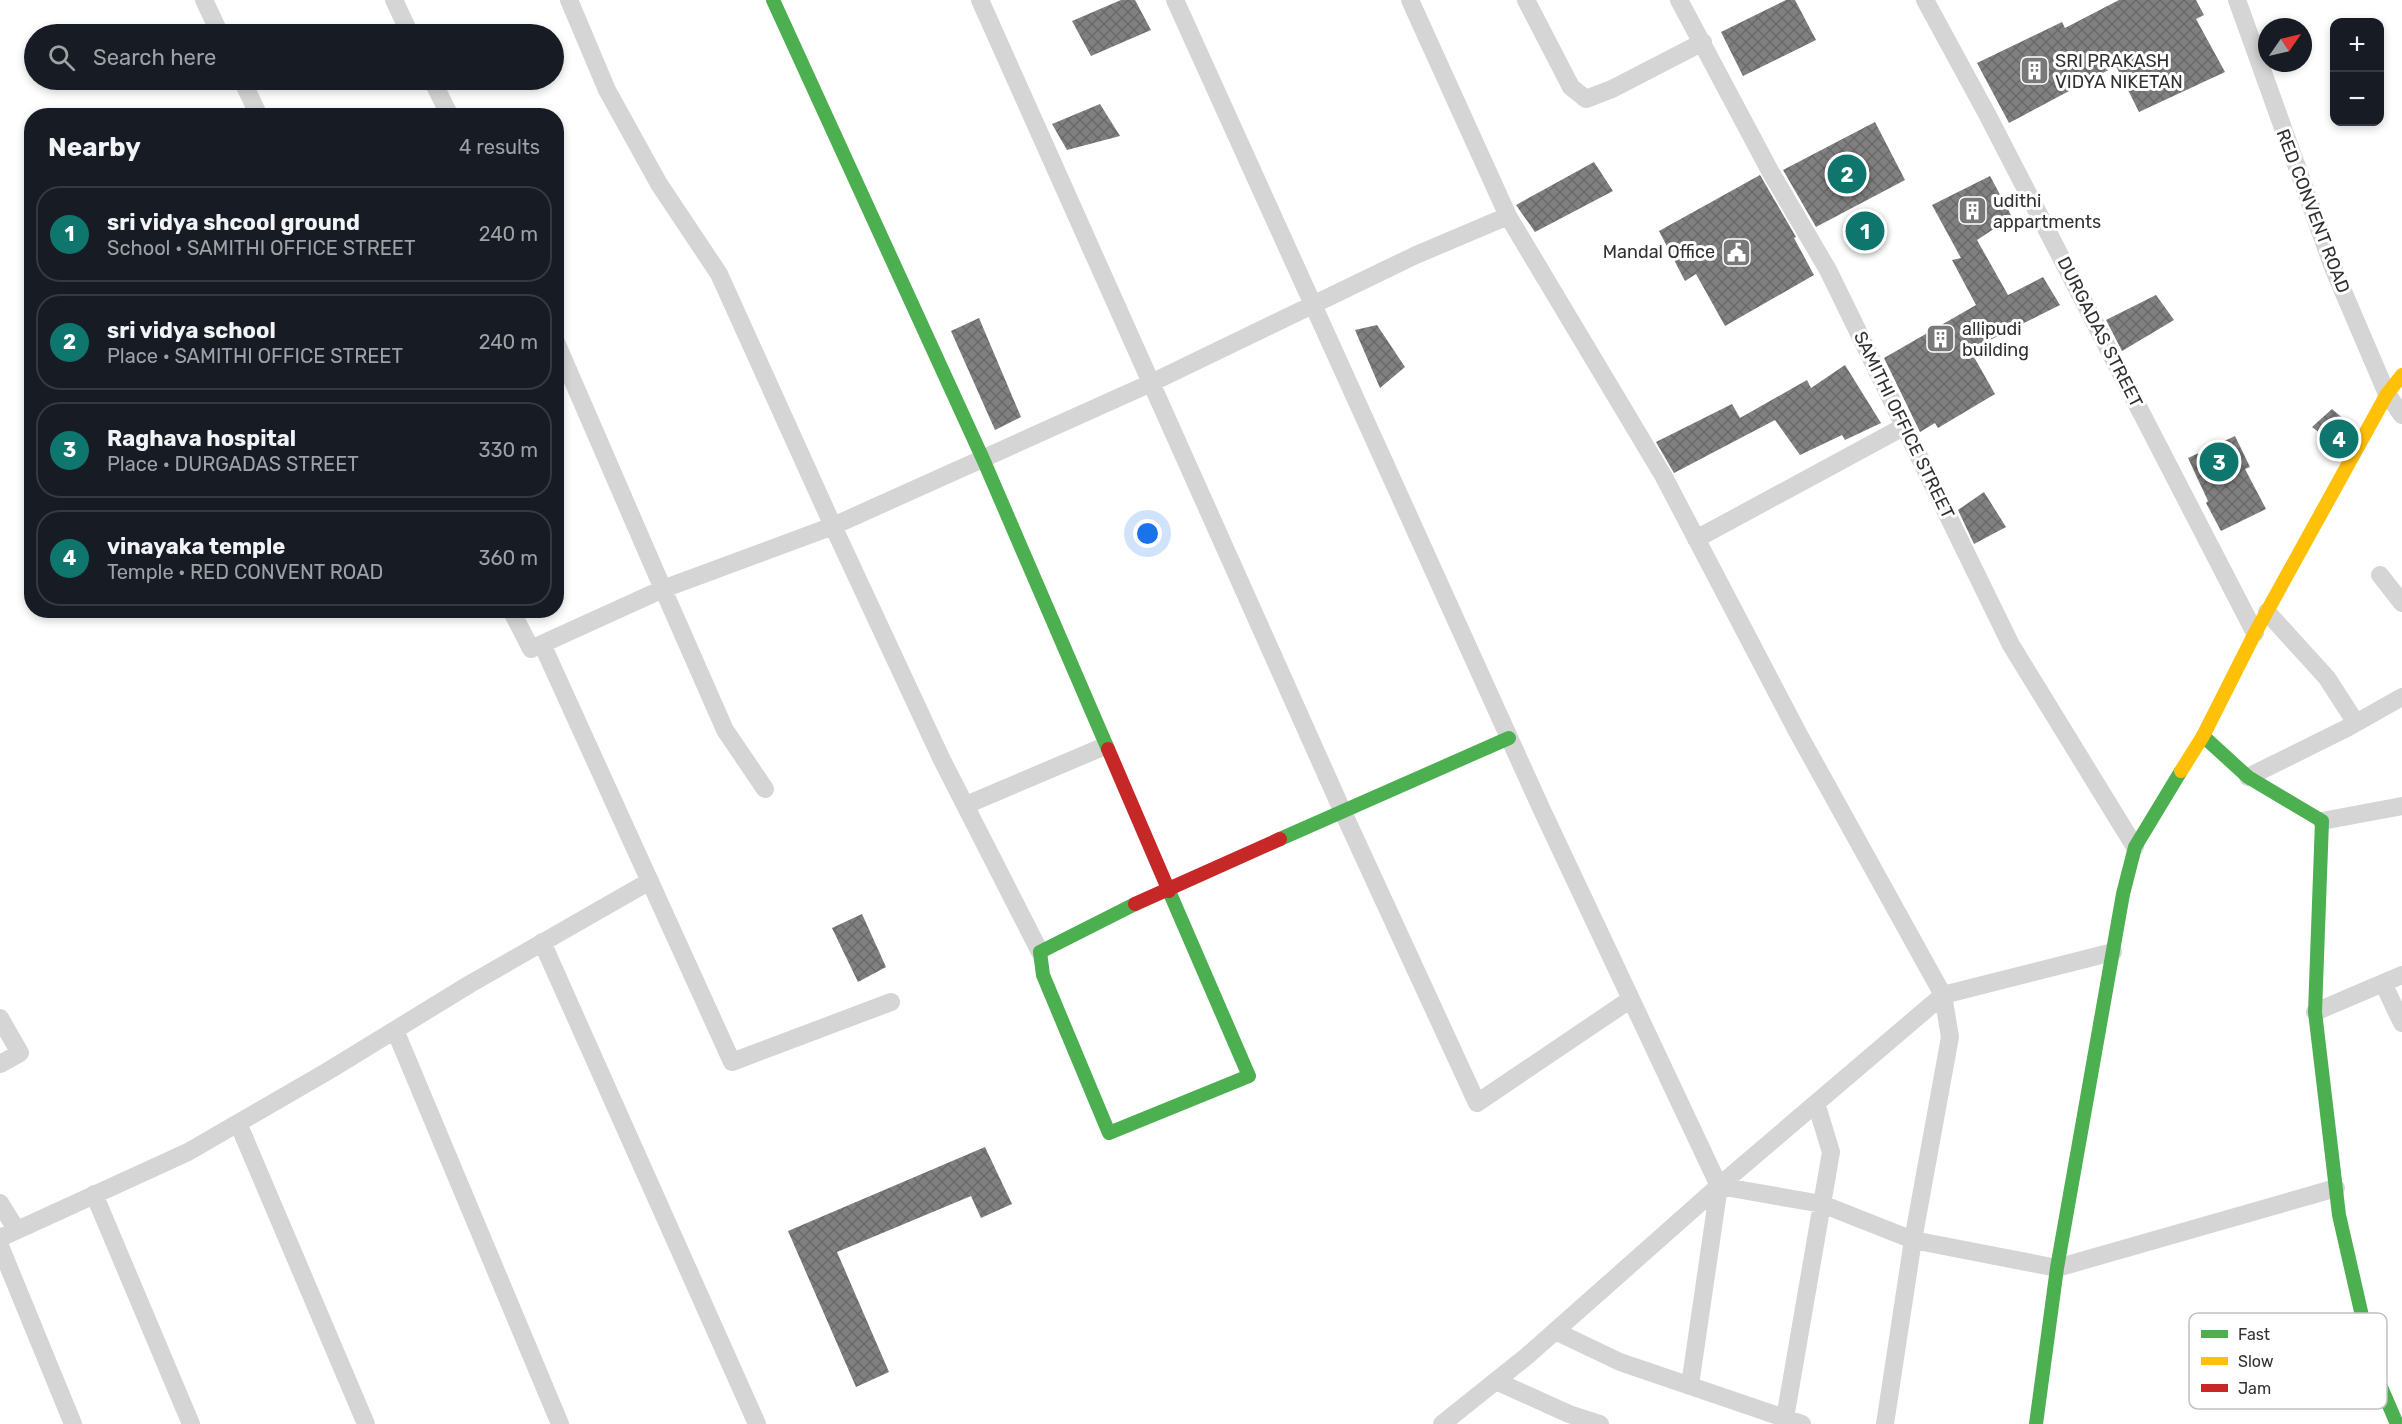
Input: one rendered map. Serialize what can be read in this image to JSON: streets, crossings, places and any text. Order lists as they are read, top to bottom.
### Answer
{
  "streets": {
    "street": ["RED CONVENT ROAD", "DURGADAS STREET", "SAMITHI OFFICE STREET"]
  },
  "places": {
    "building": ["SRI PRAKASH VIDYA NIKETAN", "udithi appartments", "allipudi building"],
    "public building": ["Mandal Office"]
  },
  "legend": ["Fast", "Slow", "Jam"],
  "north": "top right",
  "page": {
    "map_buttons": ["+", "−"],
    "search": "Search here",
    "heading": ["Nearby", "4 results"],
    "pins": [
      "2",
      "1",
      "4",
      "3"
    ],
    "list": [
      {
        "mark": "1",
        "name": "sri vidya shcool ground",
        "note": "School · SAMITHI OFFICE STREET",
        "value": "240 m"
      },
      {
        "mark": "2",
        "name": "sri vidya school",
        "note": "Place · SAMITHI OFFICE STREET",
        "value": "240 m"
      },
      {
        "mark": "3",
        "name": "Raghava hospital",
        "note": "Place · DURGADAS STREET",
        "value": "330 m"
      },
      {
        "mark": "4",
        "name": "vinayaka temple",
        "note": "Temple · RED CONVENT ROAD",
        "value": "360 m"
      }
    ]
  }
}
